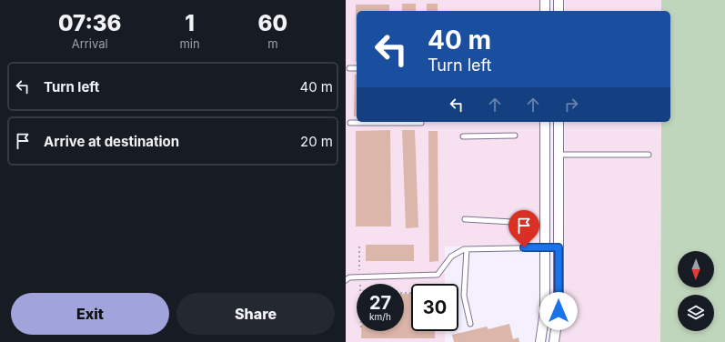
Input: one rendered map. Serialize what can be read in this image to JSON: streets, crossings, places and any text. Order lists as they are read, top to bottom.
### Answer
{
  "north": "bottom",
  "page": {
    "eta": [
      "07:36",
      "Arrival",
      "1",
      "min",
      "60",
      "m"
    ],
    "turn": ["40 m", "Turn left"],
    "list": [
      {
        "name": "Turn left",
        "value": "40 m"
      },
      {
        "name": "Arrive at destination",
        "value": "20 m"
      }
    ],
    "speed": "27 km/h",
    "limit": "30",
    "buttons": ["Exit", "Share"]
  }
}
